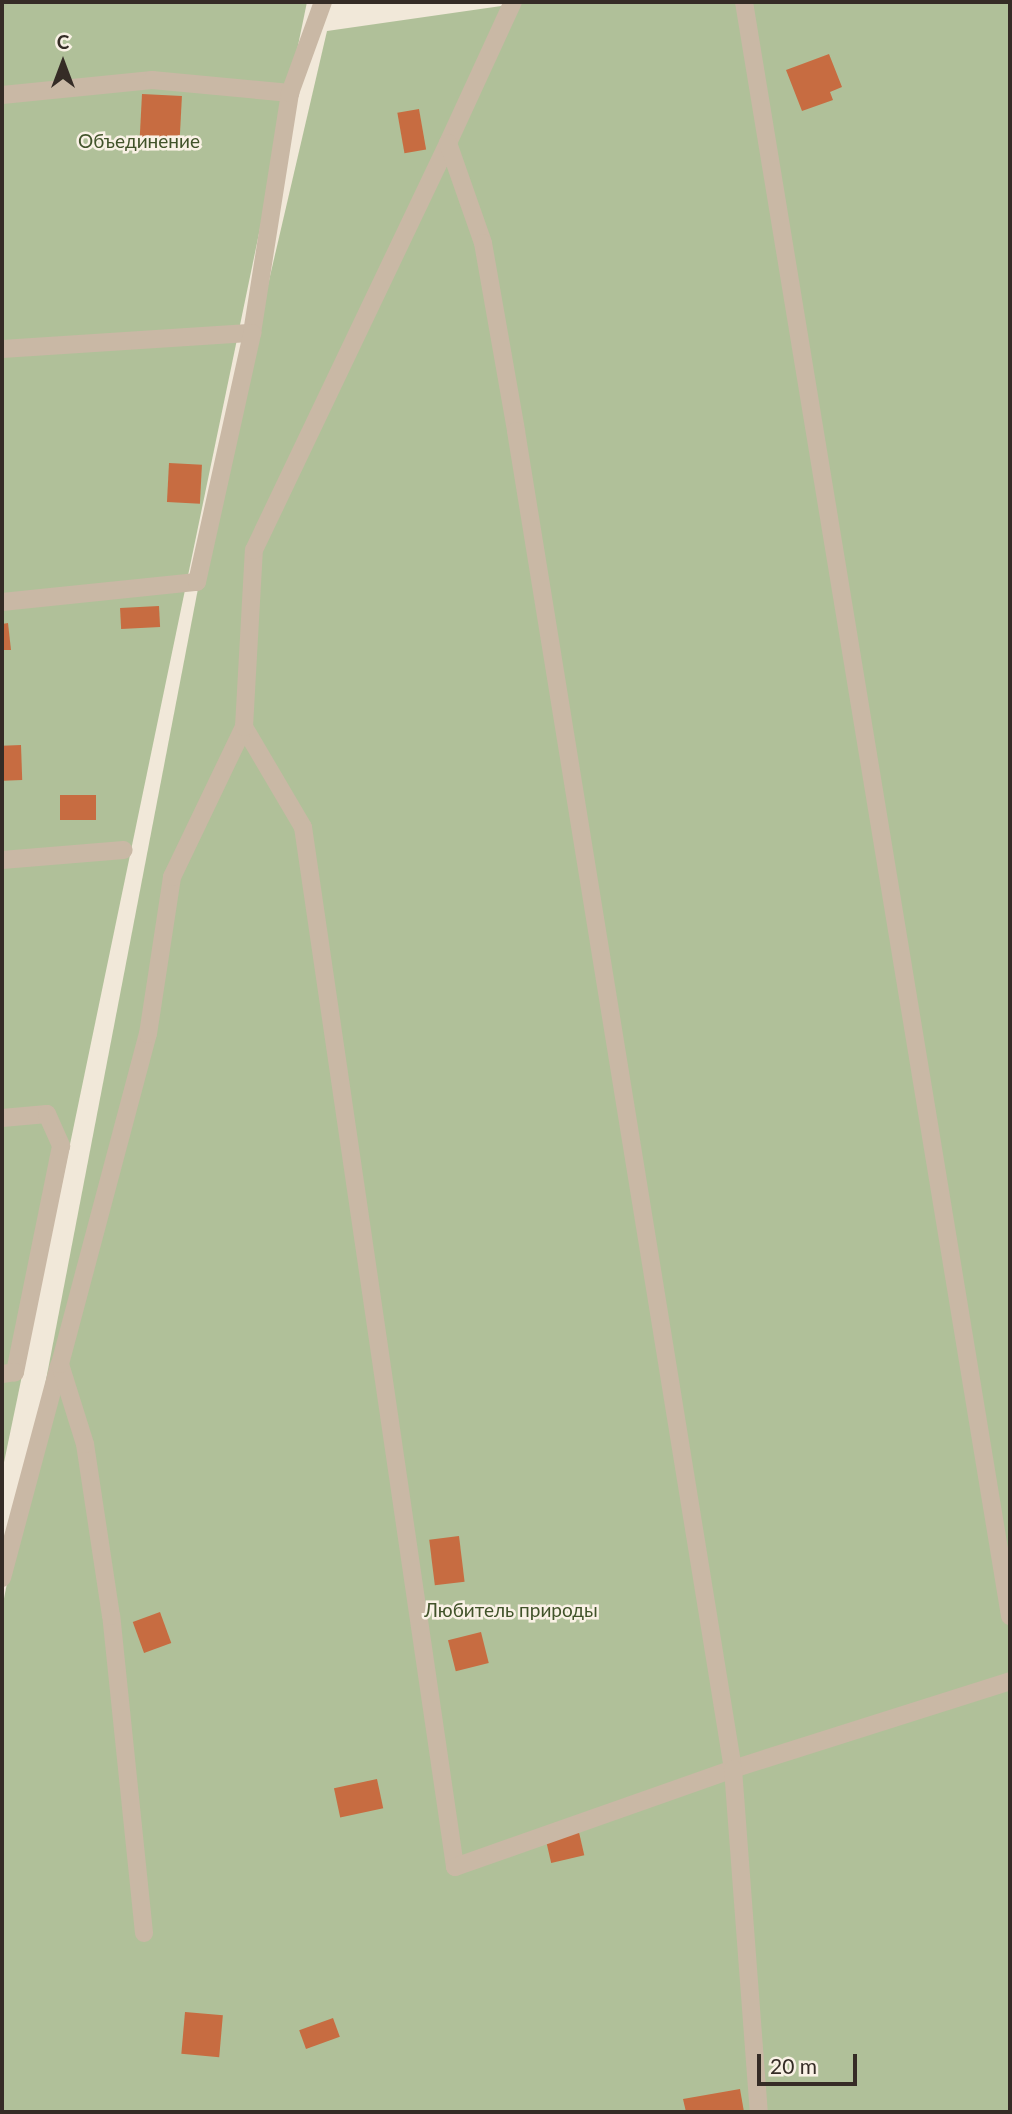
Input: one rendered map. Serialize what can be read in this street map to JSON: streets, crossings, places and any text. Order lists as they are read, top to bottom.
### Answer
{
  "parks": ["Объединение", "Любитель природы"],
  "scale_bar": "20 m",
  "north": "top"
}
